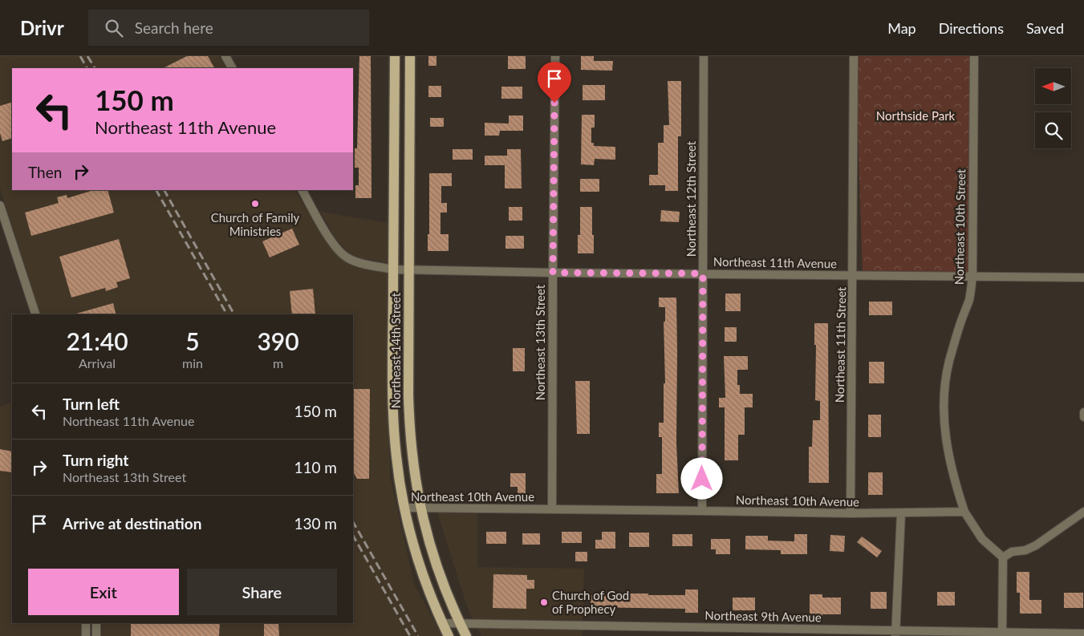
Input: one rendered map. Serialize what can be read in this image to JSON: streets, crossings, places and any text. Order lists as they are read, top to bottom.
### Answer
{
  "streets": {
    "main road": ["Northeast 14th Street"],
    "street": [
      "Northeast 12th Street",
      "Northeast 10th Street",
      "Northeast 11th Avenue",
      "Northeast 13th Street",
      "Northeast 11th Street",
      "Northeast 10th Avenue",
      "Northeast 9th Avenue"
    ]
  },
  "crossings": [
    ["Northeast 12th Street", "Northeast 11th Avenue"],
    ["Northeast 12th Street", "Northeast 10th Avenue"],
    ["Northeast 10th Street", "Northeast 11th Avenue"],
    ["Northeast 10th Street", "Northeast 10th Avenue"],
    ["Northeast 11th Avenue", "Northeast 13th Street"],
    ["Northeast 11th Avenue", "Northeast 11th Street"],
    ["Northeast 11th Avenue", "Northeast 14th Street"],
    ["Northeast 13th Street", "Northeast 10th Avenue"],
    ["Northeast 11th Street", "Northeast 10th Avenue"],
    ["Northeast 14th Street", "Northeast 10th Avenue"],
    ["Northeast 14th Street", "Northeast 9th Avenue"]
  ],
  "parks": ["Northside Park"],
  "places": ["Church of Family Ministries", "Church of God of Prophecy"],
  "north": "left",
  "page": {
    "header": "Drivr",
    "search": "Search here",
    "nav": ["Map", "Directions", "Saved"],
    "turn": ["150 m", "Northeast 11th Avenue"],
    "then": "Then",
    "eta": [
      "21:40",
      "Arrival",
      "5",
      "min",
      "390",
      "m"
    ],
    "list": [
      {
        "name": "Turn left",
        "note": "Northeast 11th Avenue",
        "value": "150 m"
      },
      {
        "name": "Turn right",
        "note": "Northeast 13th Street",
        "value": "110 m"
      },
      {
        "name": "Arrive at destination",
        "value": "130 m"
      }
    ],
    "buttons": ["Exit", "Share"]
  }
}
